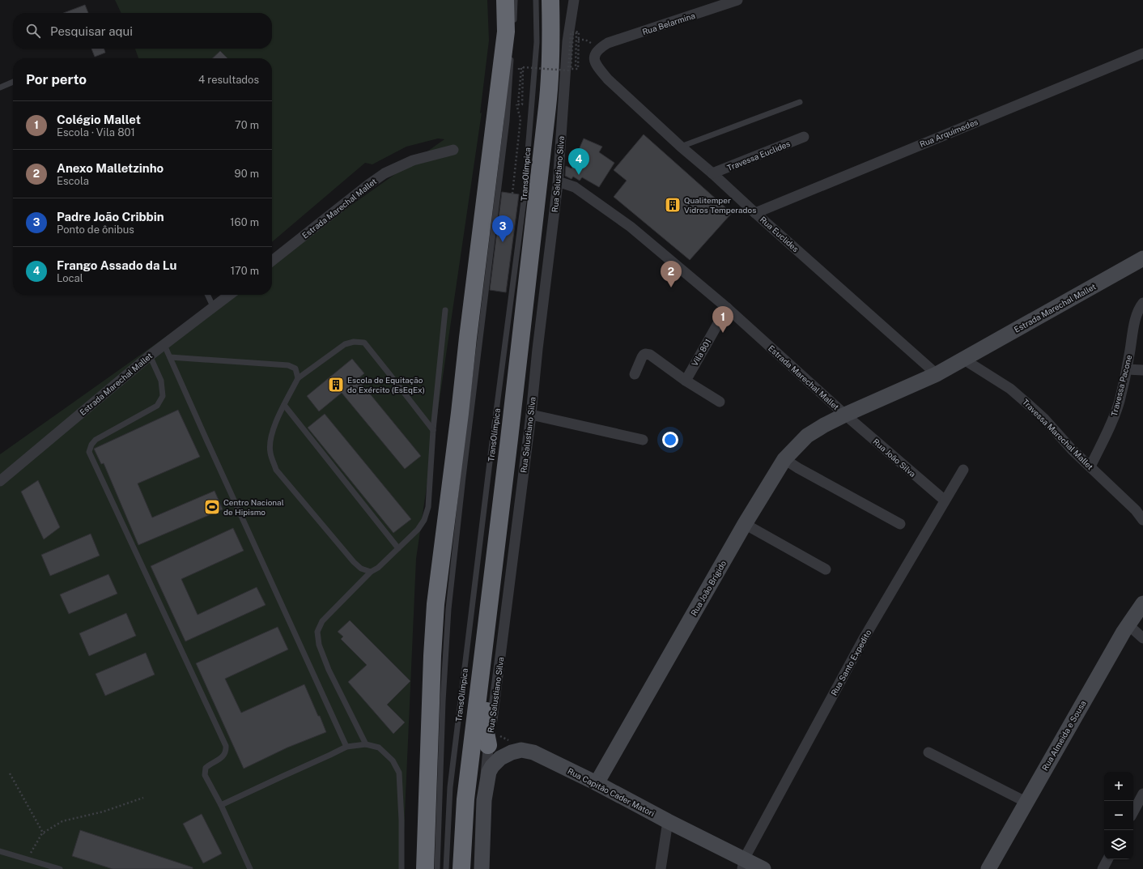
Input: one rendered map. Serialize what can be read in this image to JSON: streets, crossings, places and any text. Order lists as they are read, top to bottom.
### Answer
{
  "streets": {
    "highway": ["TransOlímpica"],
    "street": [
      "Rua Belarmina",
      "Rua Arquimedes",
      "Travessa Euclides",
      "Rua Salustiano Silva",
      "Estrada Marechal Mallet",
      "Rua Euclides",
      "Vila 801",
      "Travessa Pacone",
      "Travessa Marechal Mallet",
      "Rua João Silva",
      "Rua João Brígido",
      "Rua Santo Expedito",
      "Rua Almeida e Sousa",
      "Rua Capitão Cader Matori"
    ]
  },
  "crossings": [
    ["Rua Belarmina", "Rua Euclides"],
    ["Rua Arquimedes", "Rua Euclides"],
    ["Travessa Euclides", "Rua Euclides"],
    ["Rua Salustiano Silva", "Estrada Marechal Mallet"],
    ["Rua Salustiano Silva", "Rua Capitão Cader Matori"],
    ["Estrada Marechal Mallet", "Rua Euclides"],
    ["Estrada Marechal Mallet", "Vila 801"],
    ["Estrada Marechal Mallet", "Travessa Marechal Mallet"],
    ["Estrada Marechal Mallet", "Rua João Silva"],
    ["Estrada Marechal Mallet", "Rua João Brígido"],
    ["Travessa Pacone", "Travessa Marechal Mallet"],
    ["Rua João Silva", "Rua João Brígido"],
    ["Rua João Silva", "Rua Santo Expedito"],
    ["Rua João Brígido", "Rua Capitão Cader Matori"],
    ["Rua Santo Expedito", "Rua Capitão Cader Matori"]
  ],
  "places": {
    "building": ["Qualitemper Vidros Temperados", "Escola de Equitação do Exército (EsEqEx)"],
    "sports": ["Centro Nacional de Hipismo"]
  },
  "page": {
    "search": "Pesquisar aqui",
    "heading": ["Por perto", "4 resultados"],
    "list": [
      {
        "mark": "1",
        "name": "Colégio Mallet",
        "note": "Escola · Vila 801",
        "value": "70 m"
      },
      {
        "mark": "2",
        "name": "Anexo Malletzinho",
        "note": "Escola",
        "value": "90 m"
      },
      {
        "mark": "3",
        "name": "Padre João Cribbin",
        "note": "Ponto de ônibus",
        "value": "160 m"
      },
      {
        "mark": "4",
        "name": "Frango Assado da Lu",
        "note": "Local",
        "value": "170 m"
      }
    ],
    "pins": [
      "4",
      "3",
      "2",
      "1"
    ],
    "map_buttons": ["+", "−"]
  }
}
